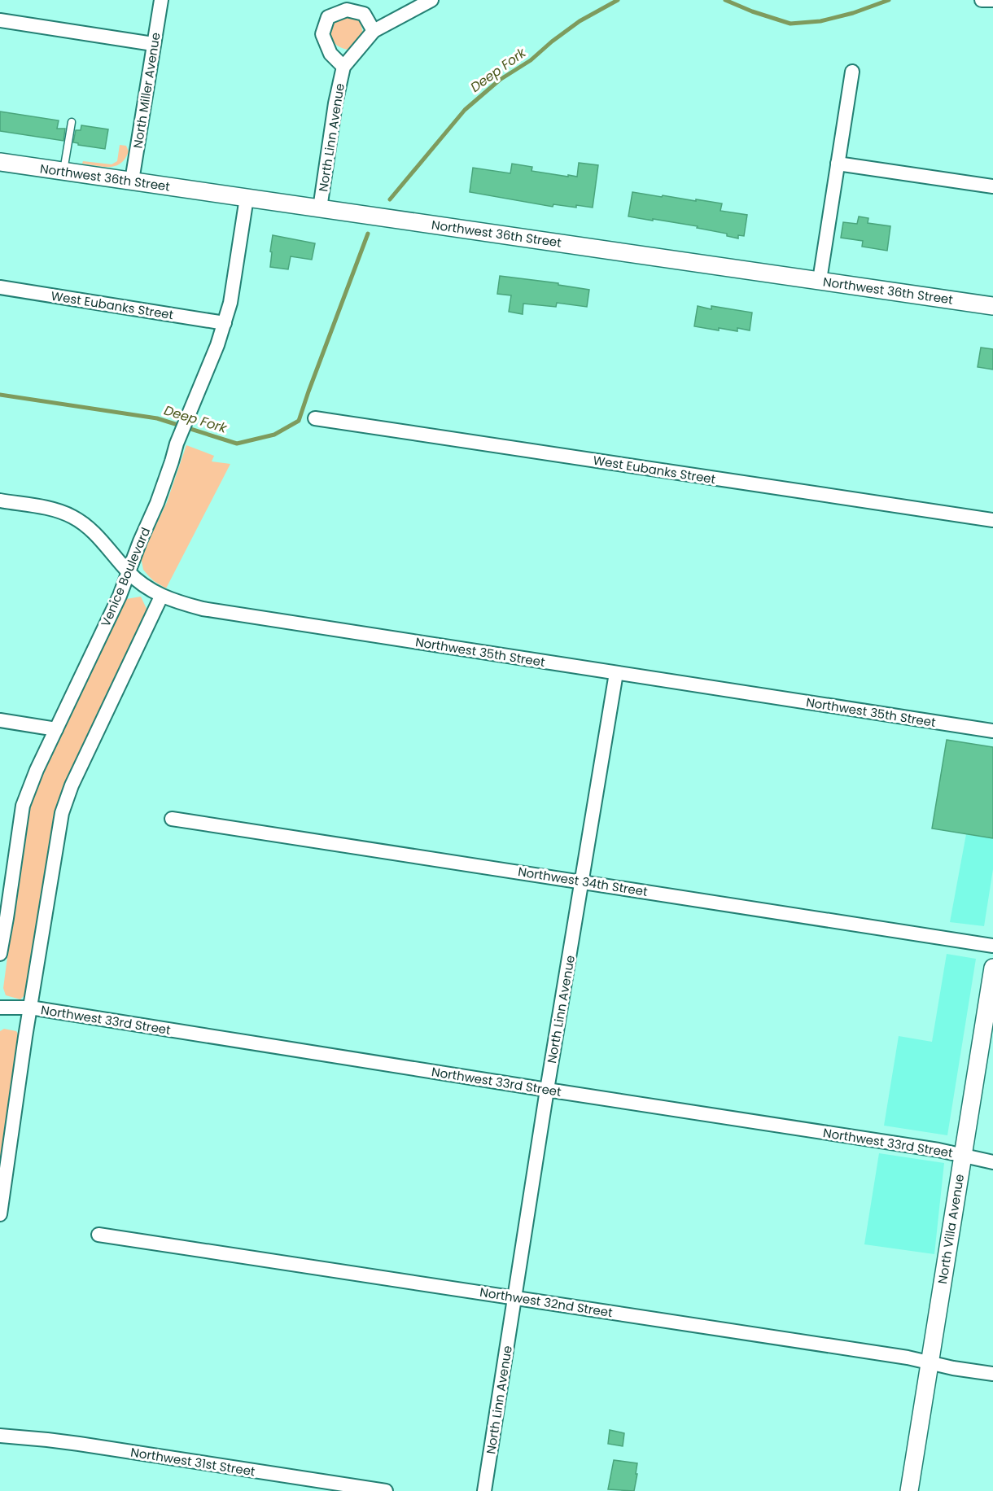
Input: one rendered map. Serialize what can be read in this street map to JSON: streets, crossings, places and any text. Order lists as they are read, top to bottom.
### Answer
{
  "streets": {
    "street": [
      "North Miller Avenue",
      "North Linn Avenue",
      "Northwest 36th Street",
      "West Eubanks Street",
      "Venice Boulevard",
      "Northwest 35th Street",
      "Northwest 34th Street",
      "Northwest 33rd Street",
      "North Villa Avenue",
      "Northwest 32nd Street",
      "Northwest 31st Street"
    ]
  },
  "crossings": [
    ["North Miller Avenue", "Northwest 36th Street"],
    ["North Linn Avenue", "Northwest 36th Street"],
    ["North Linn Avenue", "Northwest 35th Street"],
    ["North Linn Avenue", "Northwest 34th Street"],
    ["North Linn Avenue", "Northwest 33rd Street"],
    ["North Linn Avenue", "Northwest 32nd Street"],
    ["Northwest 36th Street", "Venice Boulevard"],
    ["West Eubanks Street", "Venice Boulevard"],
    ["Venice Boulevard", "Northwest 35th Street"],
    ["Northwest 33rd Street", "North Villa Avenue"],
    ["North Villa Avenue", "Northwest 32nd Street"]
  ],
  "water": ["Deep Fork"]
}
